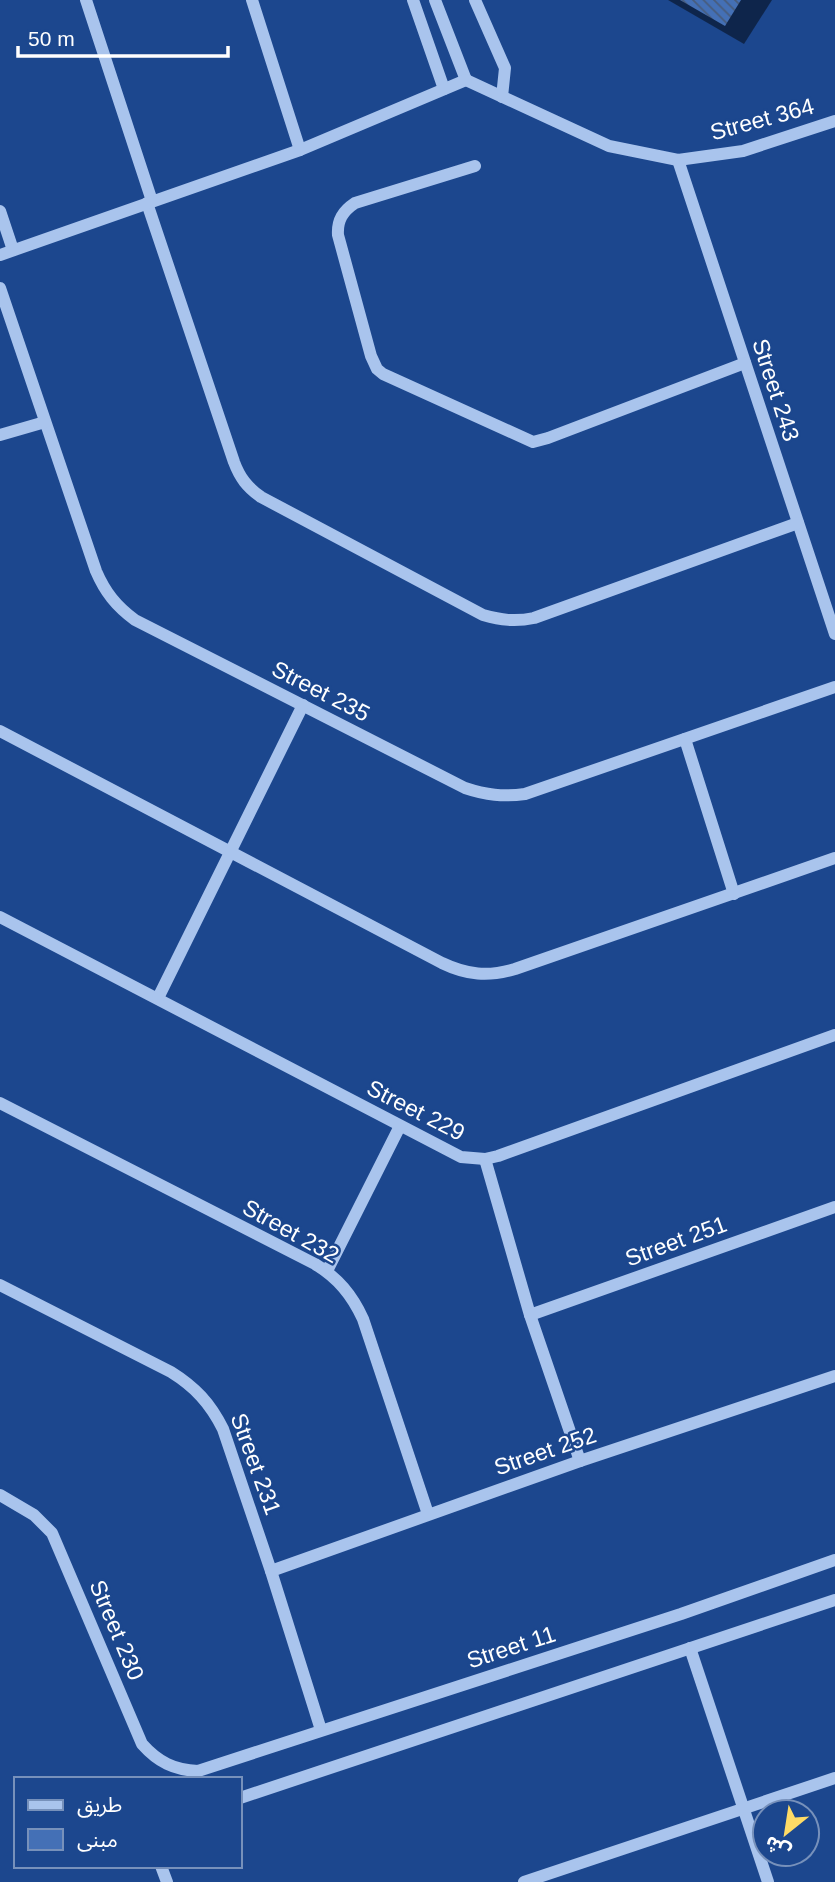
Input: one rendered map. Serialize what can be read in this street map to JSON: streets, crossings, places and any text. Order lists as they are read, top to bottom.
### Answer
{
  "streets": {
    "street": [
      "Street 364",
      "Street 243",
      "Street 235",
      "Street 229",
      "Street 232",
      "Street 251",
      "Street 252",
      "Street 231",
      "Street 230",
      "Street 11"
    ]
  },
  "crossings": [
    ["Street 364", "Street 243"],
    ["Street 232", "Street 252"],
    ["Street 252", "Street 231"],
    ["Street 231", "Street 11"],
    ["Street 230", "Street 11"]
  ],
  "legend": ["طريق", "مبنى"],
  "scale_bar": "50 m",
  "north": "bottom left"
}
